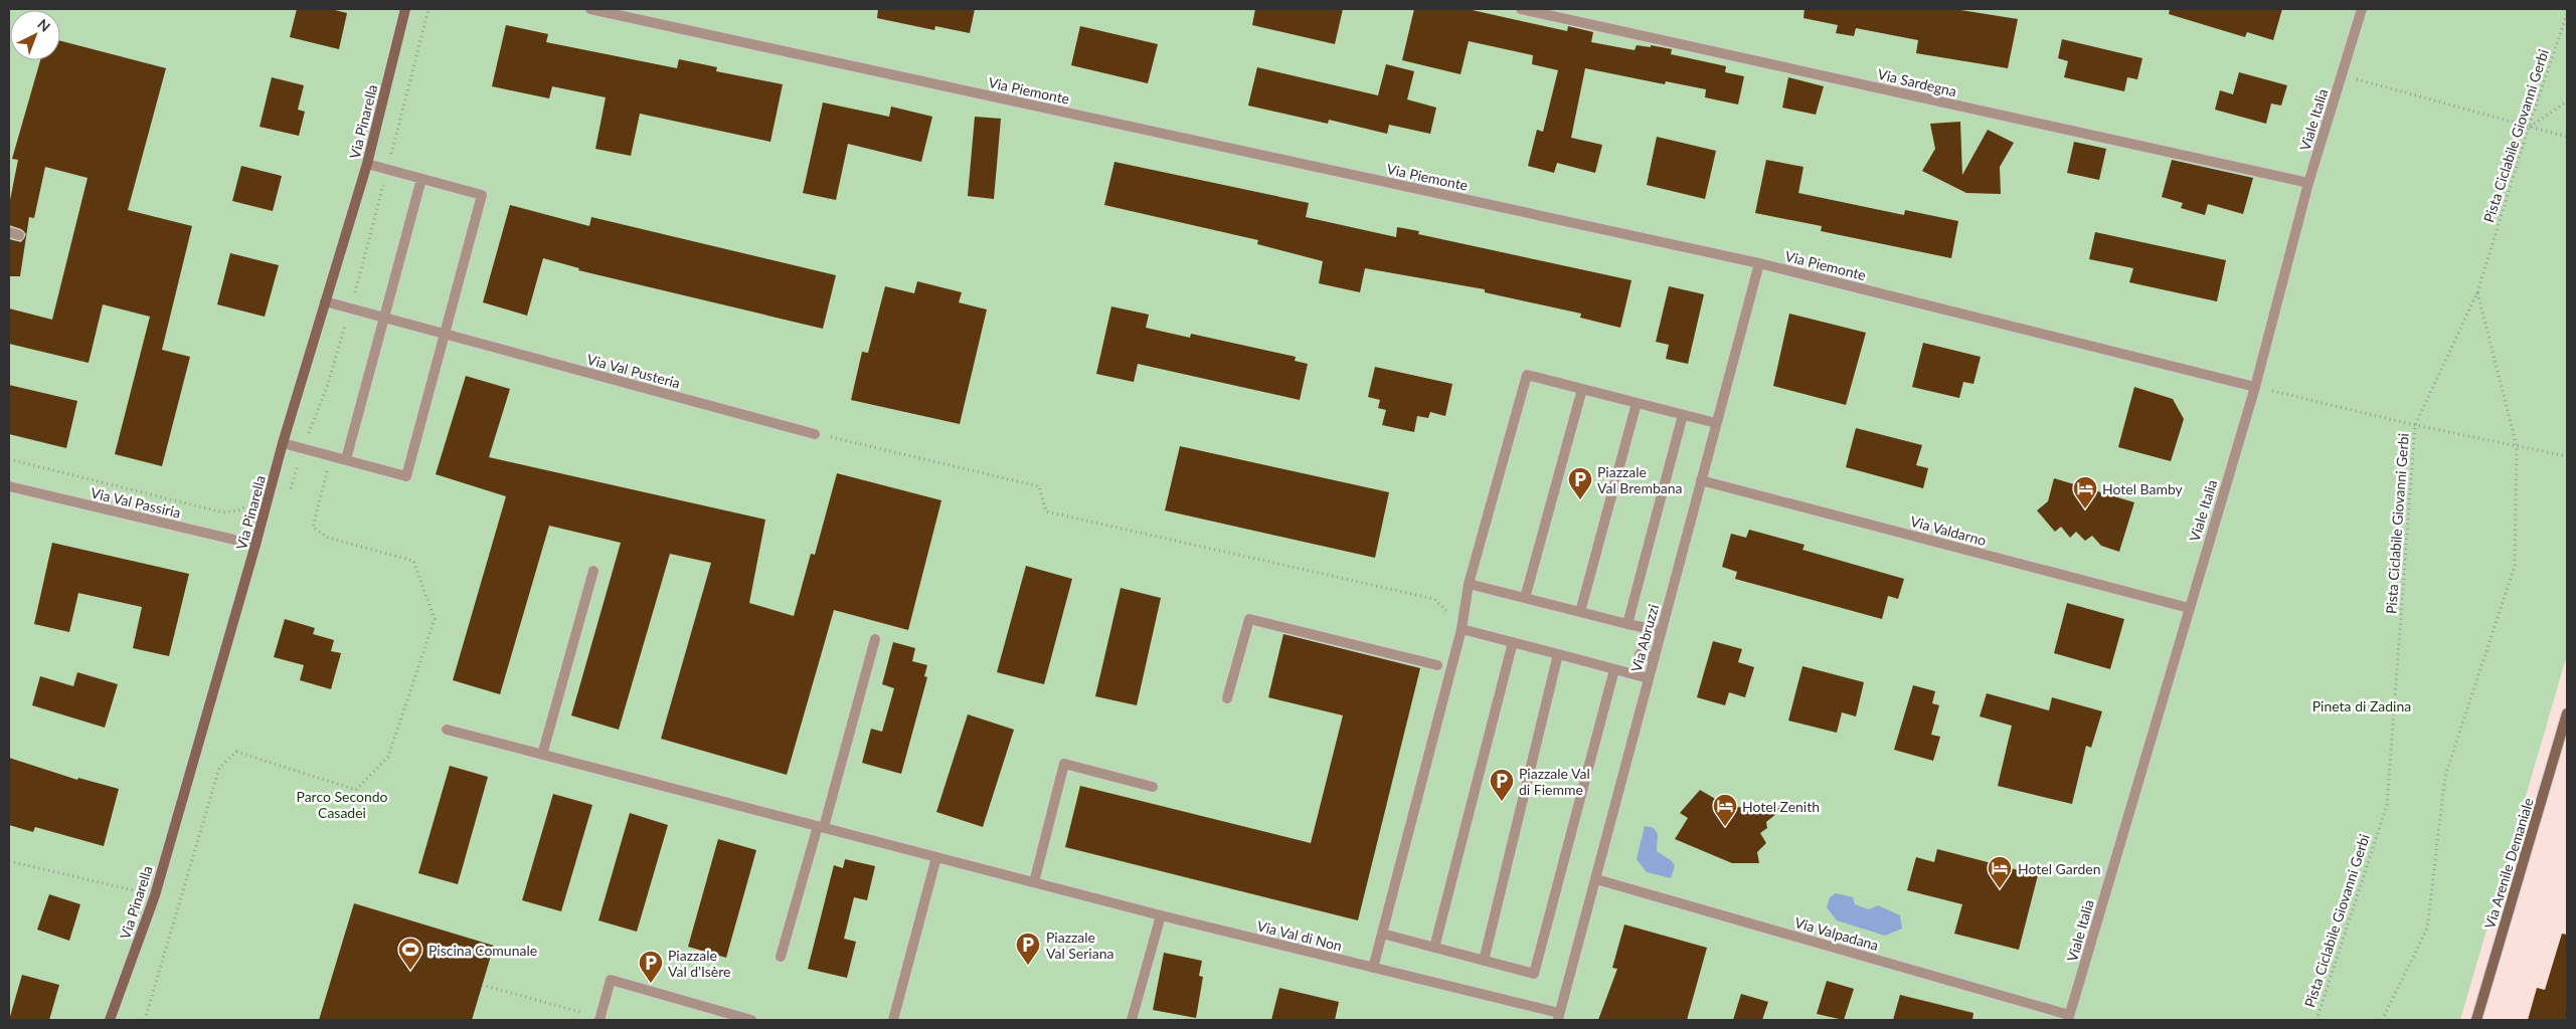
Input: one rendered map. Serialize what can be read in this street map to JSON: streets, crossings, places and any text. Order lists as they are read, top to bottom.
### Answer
{
  "streets": {
    "street": [
      "Via Sardegna",
      "Via Piemonte",
      "Viale Italia",
      "Via Pinarella",
      "Via Val Pusteria",
      "Via Val Passiria",
      "Via Valdarno",
      "Via Abruzzi",
      "Via Arenile Demaniale",
      "Via Valpadana",
      "Via Val di Non"
    ],
    "path": ["Pista Ciclabile Giovanni Gerbi"]
  },
  "crossings": [
    ["Via Sardegna", "Viale Italia"],
    ["Via Piemonte", "Viale Italia"],
    ["Via Piemonte", "Via Abruzzi"],
    ["Viale Italia", "Via Valdarno"],
    ["Viale Italia", "Via Valpadana"],
    ["Via Pinarella", "Via Val Pusteria"],
    ["Via Pinarella", "Via Val Passiria"],
    ["Via Valdarno", "Via Abruzzi"],
    ["Via Abruzzi", "Via Valpadana"],
    ["Via Abruzzi", "Via Val di Non"]
  ],
  "parks": ["Pineta di Zadina", "Parco Secondo Casadei"],
  "places": {
    "parking": [
      "Piazzale Val Brembana",
      "Piazzale Val di Fiemme",
      "Piazzale Val Seriana",
      "Piazzale Val d'Isère"
    ],
    "hotel": ["Hotel Bamby", "Hotel Zenith", "Hotel Garden"],
    "sports": ["Piscina Comunale"]
  },
  "north": "top right"
}
